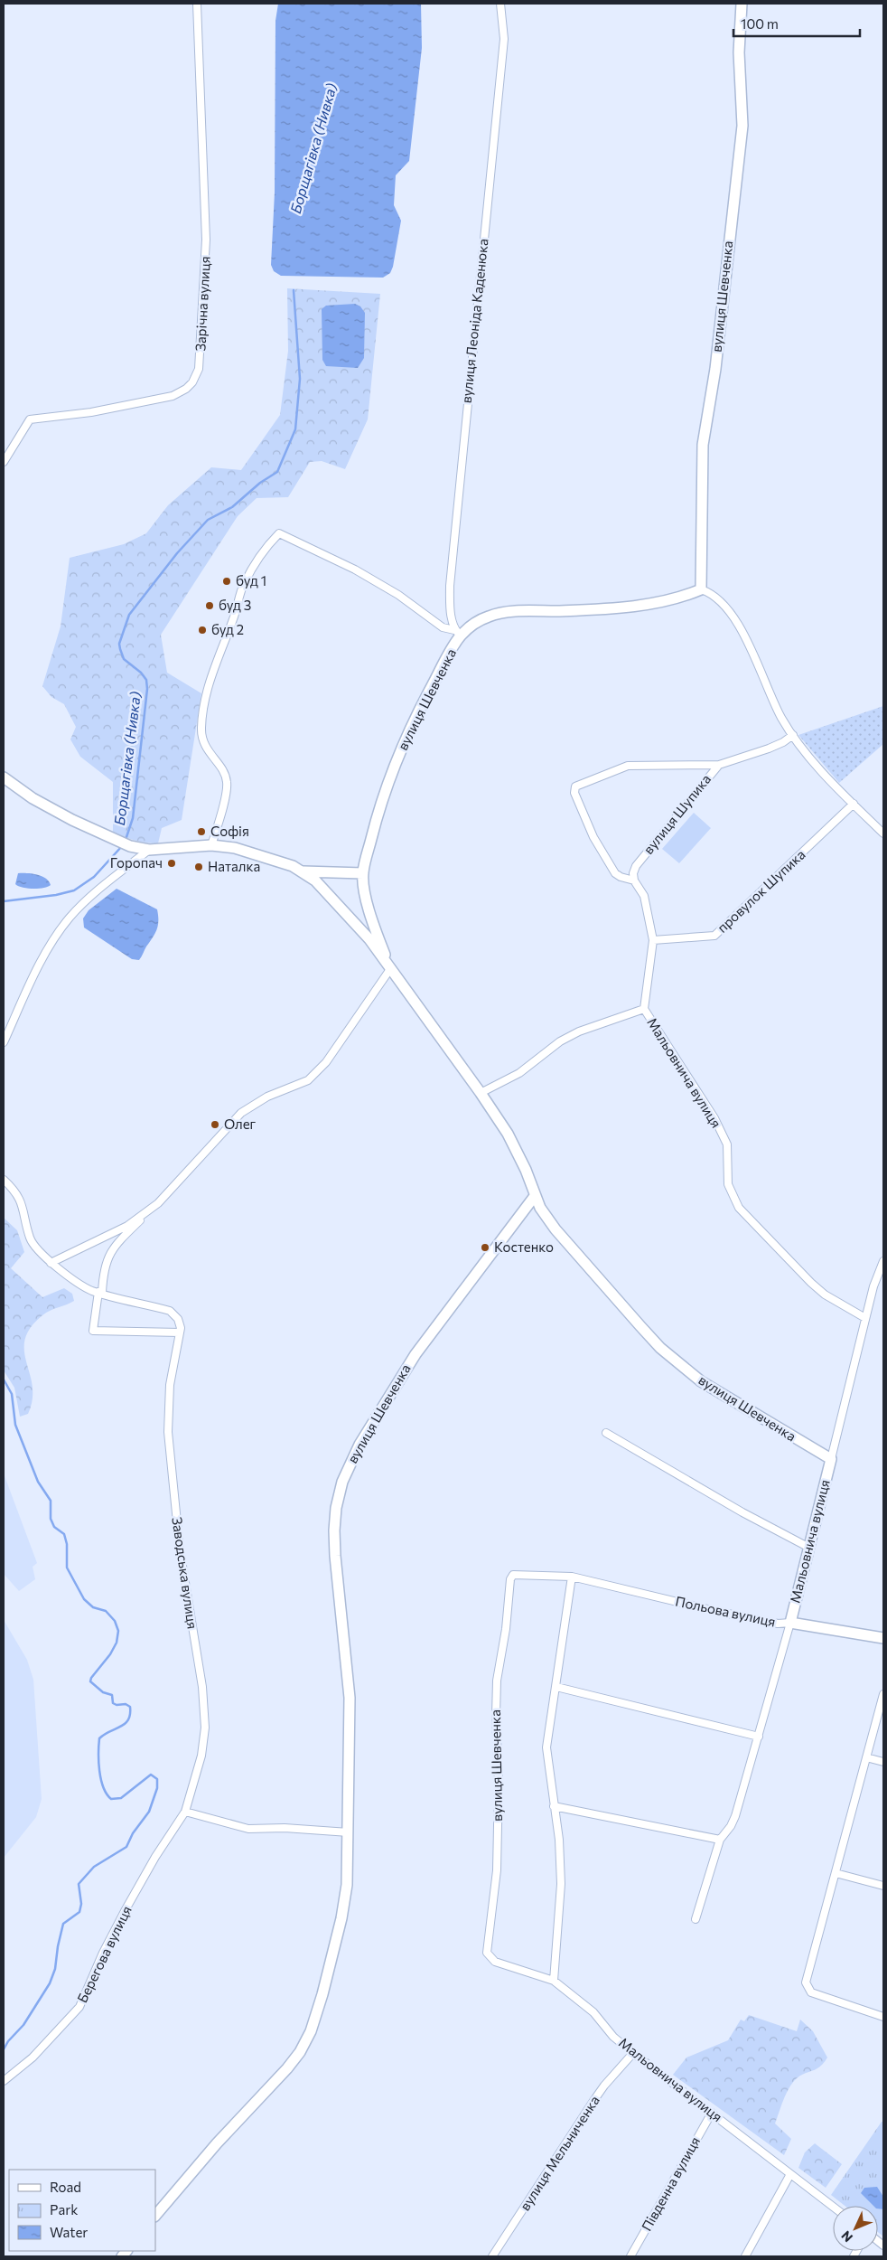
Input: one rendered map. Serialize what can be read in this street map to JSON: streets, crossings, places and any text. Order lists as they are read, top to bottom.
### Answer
{
  "streets": {
    "street": [
      "вулиця Шевченка",
      "Зарічна вулиця",
      "вулиця Леоніда Каденюка",
      "вулиця Шупика",
      "провулок Шупика",
      "Мальовнича вулиця",
      "Заводська вулиця",
      "Польова вулиця",
      "Берегова вулиця",
      "вулиця Мельниченка",
      "Південна вулиця"
    ]
  },
  "crossings": [
    ["вулиця Шевченка", "вулиця Леоніда Каденюка"],
    ["вулиця Шевченка", "Мальовнича вулиця"],
    ["вулиця Шевченка", "Польова вулиця"],
    ["Мальовнича вулиця", "Польова вулиця"],
    ["Мальовнича вулиця", "вулиця Мельниченка"],
    ["Мальовнича вулиця", "Південна вулиця"],
    ["Заводська вулиця", "Берегова вулиця"]
  ],
  "water": ["Борщагівка (Нивка)"],
  "places": [
    "буд 1",
    "буд 3",
    "буд 2",
    "Софія",
    "Горопач",
    "Наталка",
    "Олег",
    "Костенко"
  ],
  "legend": ["Road", "Park", "Water"],
  "scale_bar": "100 m",
  "north": "bottom left"
}
